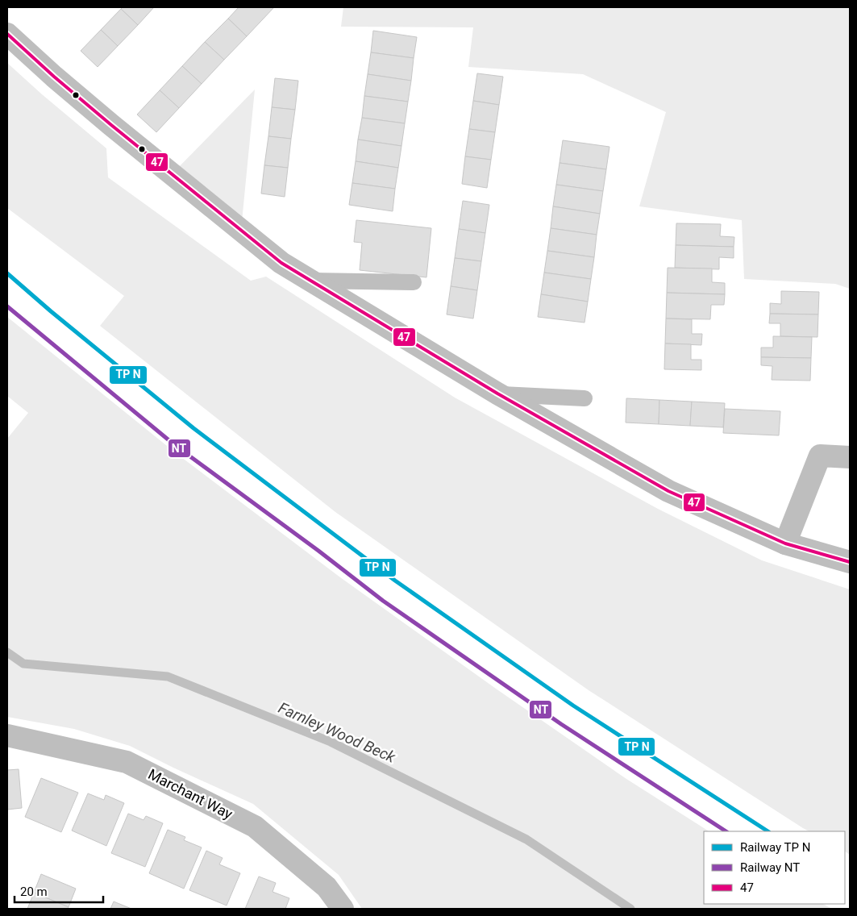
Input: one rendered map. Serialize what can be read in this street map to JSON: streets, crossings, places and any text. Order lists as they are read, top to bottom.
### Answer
{
  "streets": {
    "street": ["Marchant Way"]
  },
  "water": ["Farnley Wood Beck"],
  "lines": ["transit line 47", "rail line NT"],
  "legend": ["Railway TP N", "Railway NT", "47"],
  "scale_bar": "20 m"
}
